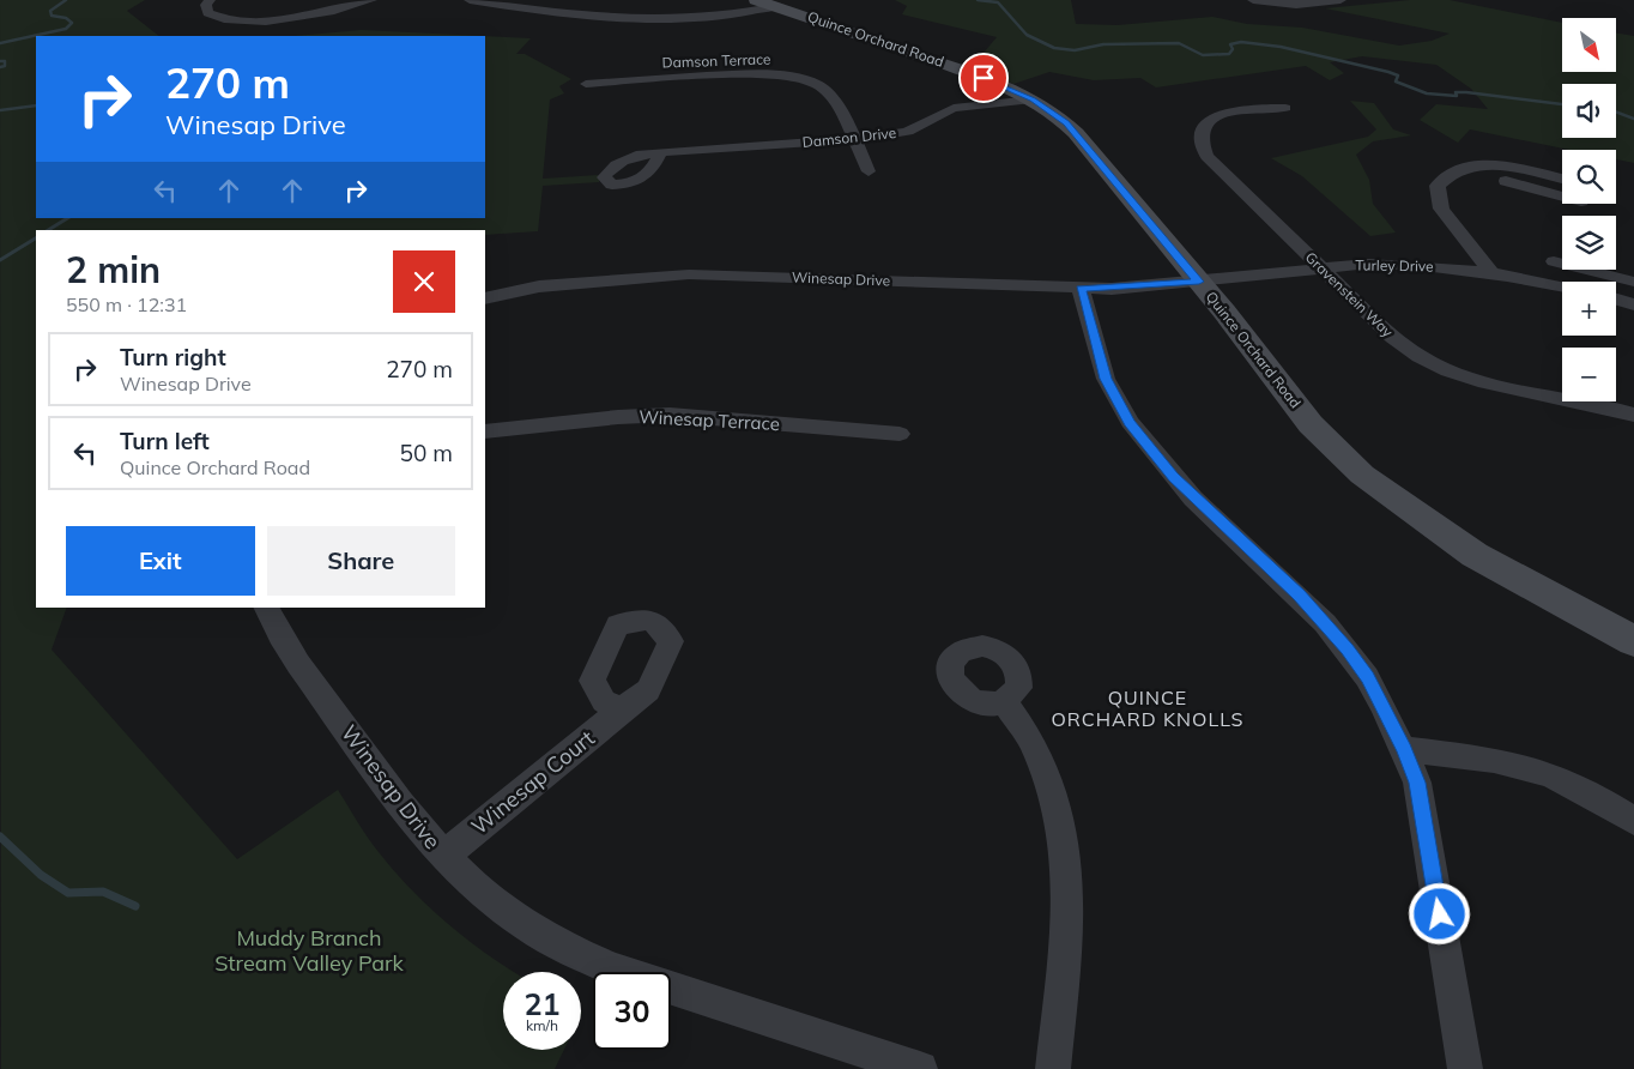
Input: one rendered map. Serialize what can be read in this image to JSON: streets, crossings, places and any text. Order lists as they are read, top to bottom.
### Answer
{
  "streets": {
    "street": [
      "Quince Orchard Road",
      "Damson Terrace",
      "Damson Drive",
      "Turley Drive",
      "Winesap Drive",
      "Gravenstein Way",
      "Winesap Terrace",
      "Winesap Court"
    ]
  },
  "crossings": [
    ["Quince Orchard Road", "Damson Drive"],
    ["Quince Orchard Road", "Turley Drive"],
    ["Quince Orchard Road", "Winesap Drive"],
    ["Damson Terrace", "Damson Drive"],
    ["Turley Drive", "Winesap Drive"],
    ["Turley Drive", "Gravenstein Way"],
    ["Winesap Drive", "Winesap Court"]
  ],
  "districts": ["QUINCE ORCHARD KNOLLS"],
  "parks": ["Muddy Branch Stream Valley Park"],
  "north": "bottom right",
  "page": {
    "map_buttons": ["+", "−"],
    "turn": ["270 m", "Winesap Drive"],
    "heading": ["2 min", "550 m · 12:31"],
    "list": [
      {
        "name": "Turn right",
        "note": "Winesap Drive",
        "value": "270 m"
      },
      {
        "name": "Turn left",
        "note": "Quince Orchard Road",
        "value": "50 m"
      }
    ],
    "buttons": ["Exit", "Share"],
    "speed": "21 km/h",
    "limit": "30"
  }
}
